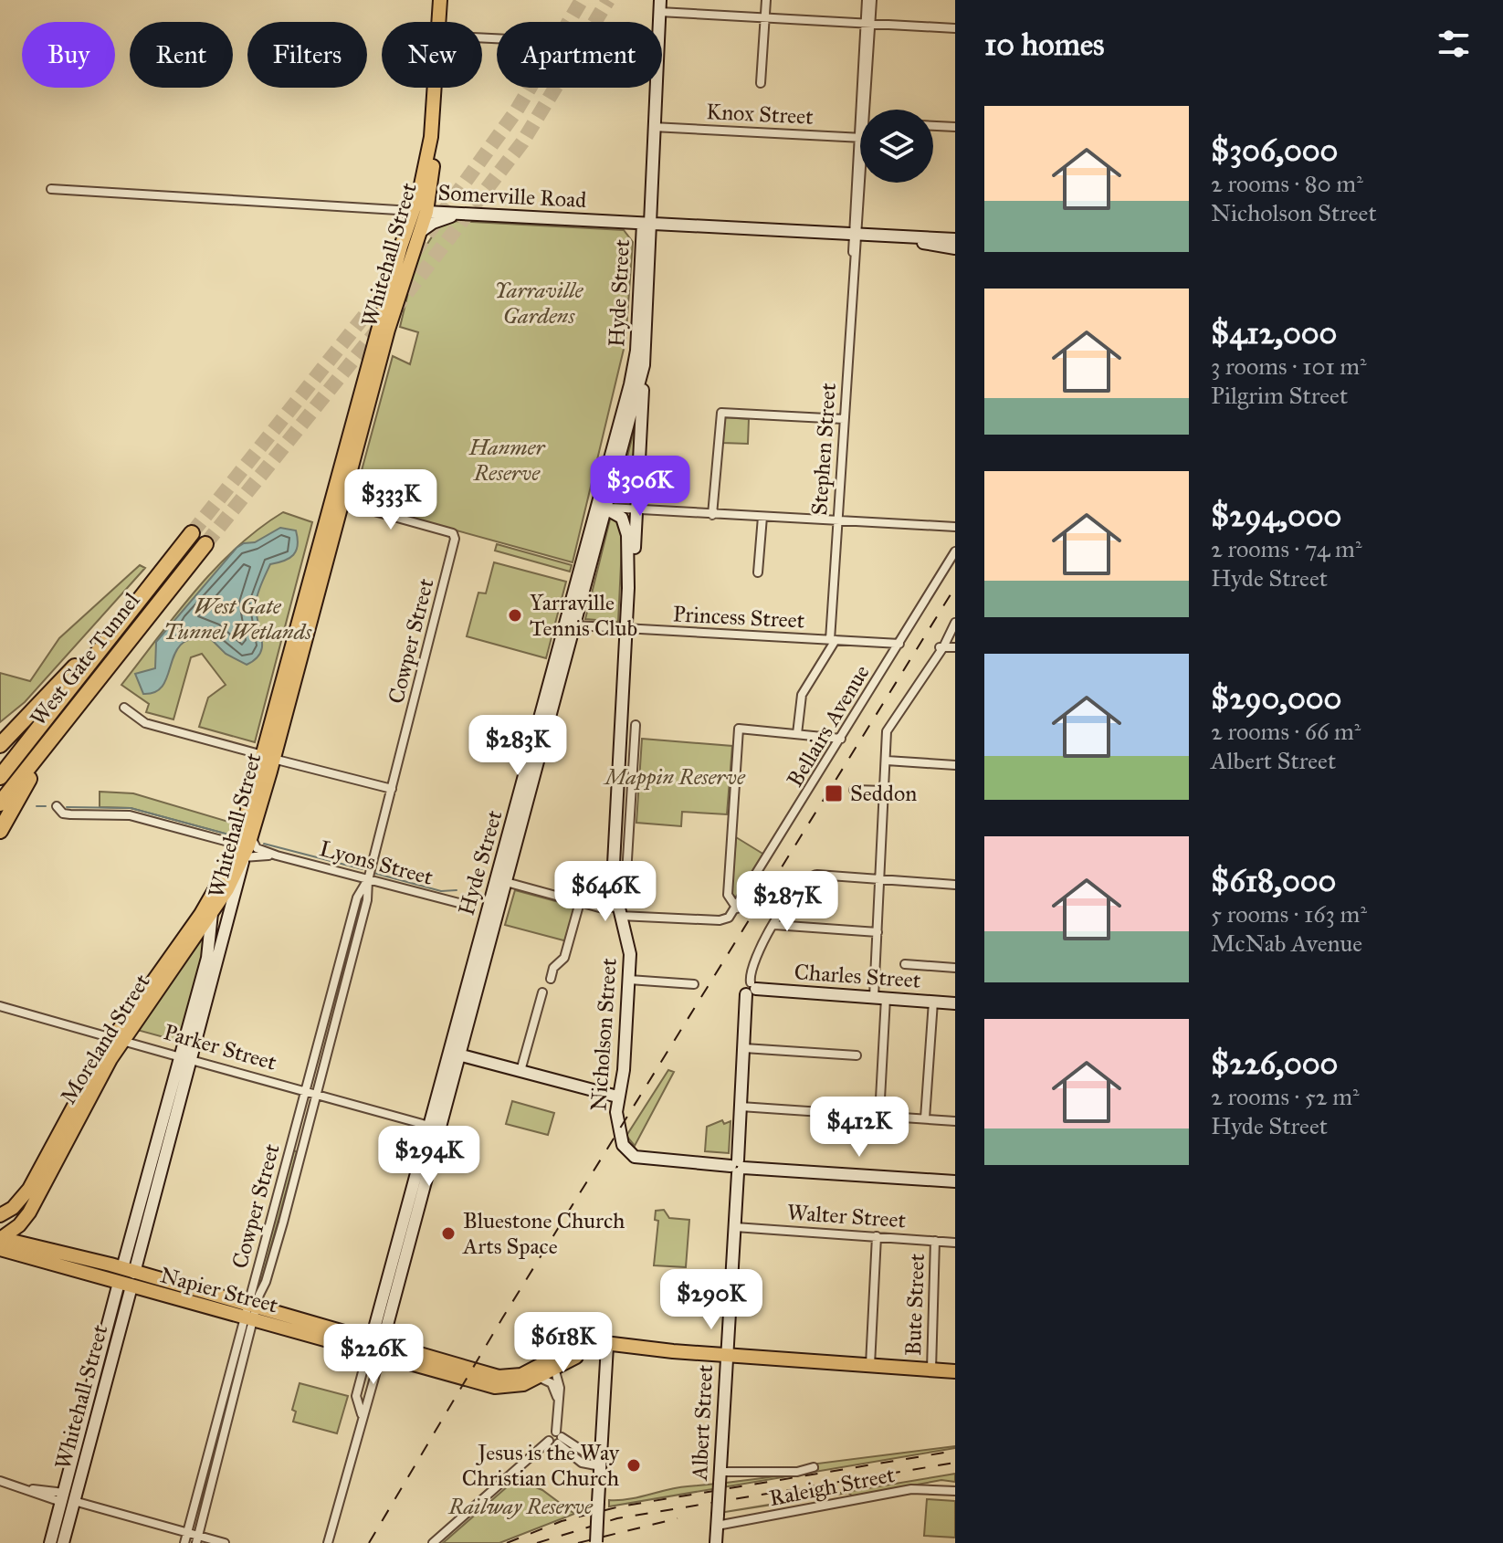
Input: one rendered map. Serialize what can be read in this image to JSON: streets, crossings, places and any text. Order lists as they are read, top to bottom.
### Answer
{
  "streets": {
    "highway": ["West Gate Tunnel"],
    "main road": ["Whitehall Street", "Moreland Street", "Napier Street"],
    "street": [
      "Knox Street",
      "Somerville Road",
      "Hyde Street",
      "Stephen Street",
      "Princess Street",
      "Cowper Street",
      "Bellairs Avenue",
      "Lyons Street",
      "Charles Street",
      "Nicholson Street",
      "Parker Street",
      "Walter Street",
      "Bute Street",
      "Albert Street",
      "Raleigh Street"
    ]
  },
  "crossings": [
    ["Knox Street", "Hyde Street"],
    ["Somerville Road", "Whitehall Street"],
    ["Somerville Road", "Hyde Street"],
    ["Somerville Road", "Stephen Street"],
    ["Whitehall Street", "Cowper Street"],
    ["Whitehall Street", "Lyons Street"],
    ["Whitehall Street", "Moreland Street"],
    ["Whitehall Street", "Parker Street"],
    ["Whitehall Street", "Napier Street"],
    ["Hyde Street", "Princess Street"],
    ["Hyde Street", "Nicholson Street"],
    ["Hyde Street", "Parker Street"],
    ["Hyde Street", "Napier Street"],
    ["Stephen Street", "Princess Street"],
    ["Princess Street", "Bellairs Avenue"],
    ["Princess Street", "Nicholson Street"],
    ["Cowper Street", "Lyons Street"],
    ["Cowper Street", "Parker Street"],
    ["Cowper Street", "Napier Street"],
    ["Bellairs Avenue", "Nicholson Street"],
    ["Lyons Street", "Moreland Street"],
    ["Charles Street", "Albert Street"],
    ["Nicholson Street", "Albert Street"],
    ["Moreland Street", "Parker Street"],
    ["Moreland Street", "Napier Street"],
    ["Walter Street", "Bute Street"],
    ["Walter Street", "Albert Street"],
    ["Albert Street", "Raleigh Street"]
  ],
  "parks": [
    "Yarraville Gardens",
    "Hanmer Reserve",
    "West Gate Tunnel Wetlands",
    "Mappin Reserve",
    "Railway Reserve"
  ],
  "places": {
    "other": ["Yarraville Tennis Club", "Bluestone Church Arts Space", "Jesus is the Way Christian Church"],
    "transit": ["Seddon"]
  },
  "page": {
    "heading": "10 homes",
    "chip": [
      "Buy",
      "Rent",
      "Filters",
      "New",
      "Apartment"
    ],
    "list": [
      {
        "name": "$306,000",
        "note": "2 rooms · 80 m² · Nicholson Street"
      },
      {
        "name": "$412,000",
        "note": "3 rooms · 101 m² · Pilgrim Street"
      },
      {
        "name": "$294,000",
        "note": "2 rooms · 74 m² · Hyde Street"
      },
      {
        "name": "$290,000",
        "note": "2 rooms · 66 m² · Albert Street"
      },
      {
        "name": "$618,000",
        "note": "5 rooms · 163 m² · McNab Avenue"
      },
      {
        "name": "$226,000",
        "note": "2 rooms · 52 m² · Hyde Street"
      }
    ],
    "price": [
      "$306K",
      "$333K",
      "$283K",
      "$646K",
      "$287K",
      "$412K",
      "$294K",
      "$290K",
      "$618K",
      "$226K"
    ]
  }
}
